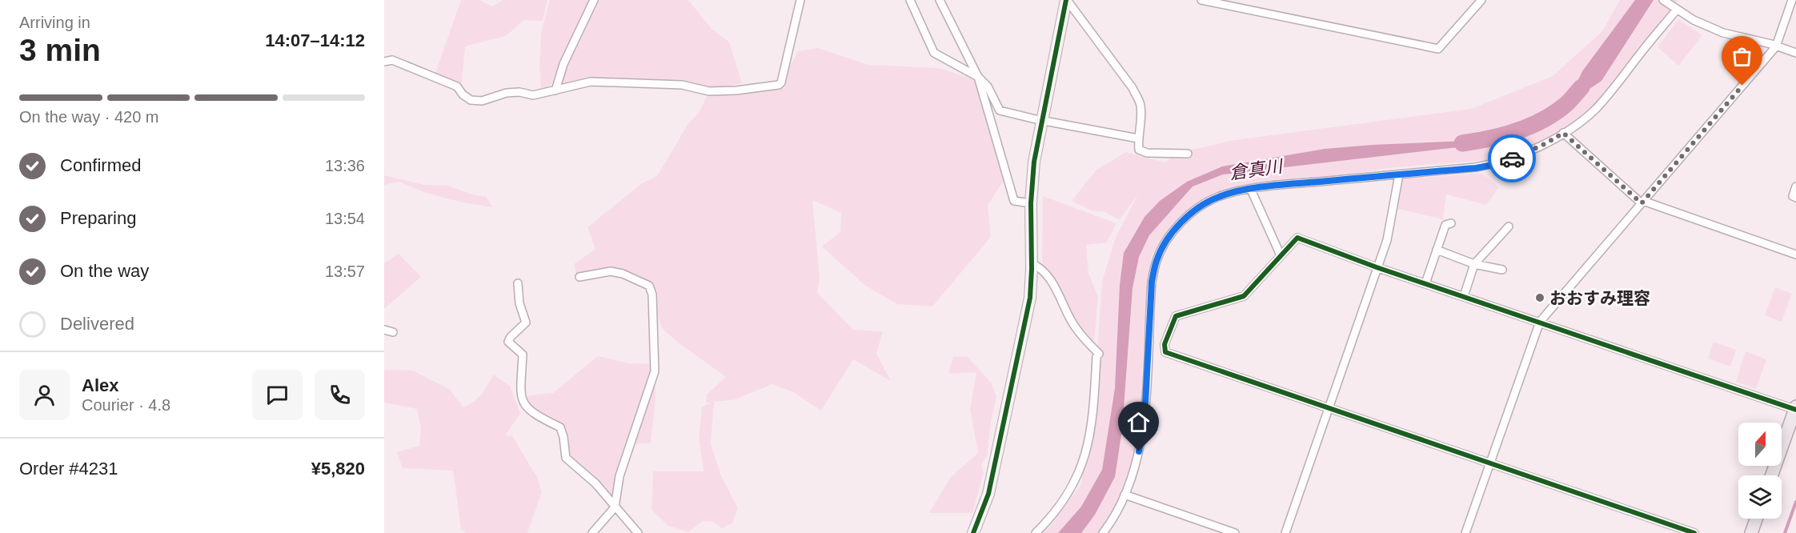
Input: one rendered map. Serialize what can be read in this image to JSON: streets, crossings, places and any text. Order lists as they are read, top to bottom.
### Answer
{
  "water": ["倉真川"],
  "places": ["おおすみ理容"],
  "north": "top",
  "page": {
    "heading": ["3 min", "Arriving in", "14:07–14:12"],
    "panel": [
      "Alex",
      "Courier · 4.8",
      "Order #4231",
      "¥5,820"
    ],
    "bar": "On the way · 420 m",
    "list": [
      ["Confirmed", "13:36"],
      ["Preparing", "13:54"],
      ["On the way", "13:57"],
      "Delivered"
    ]
  }
}
